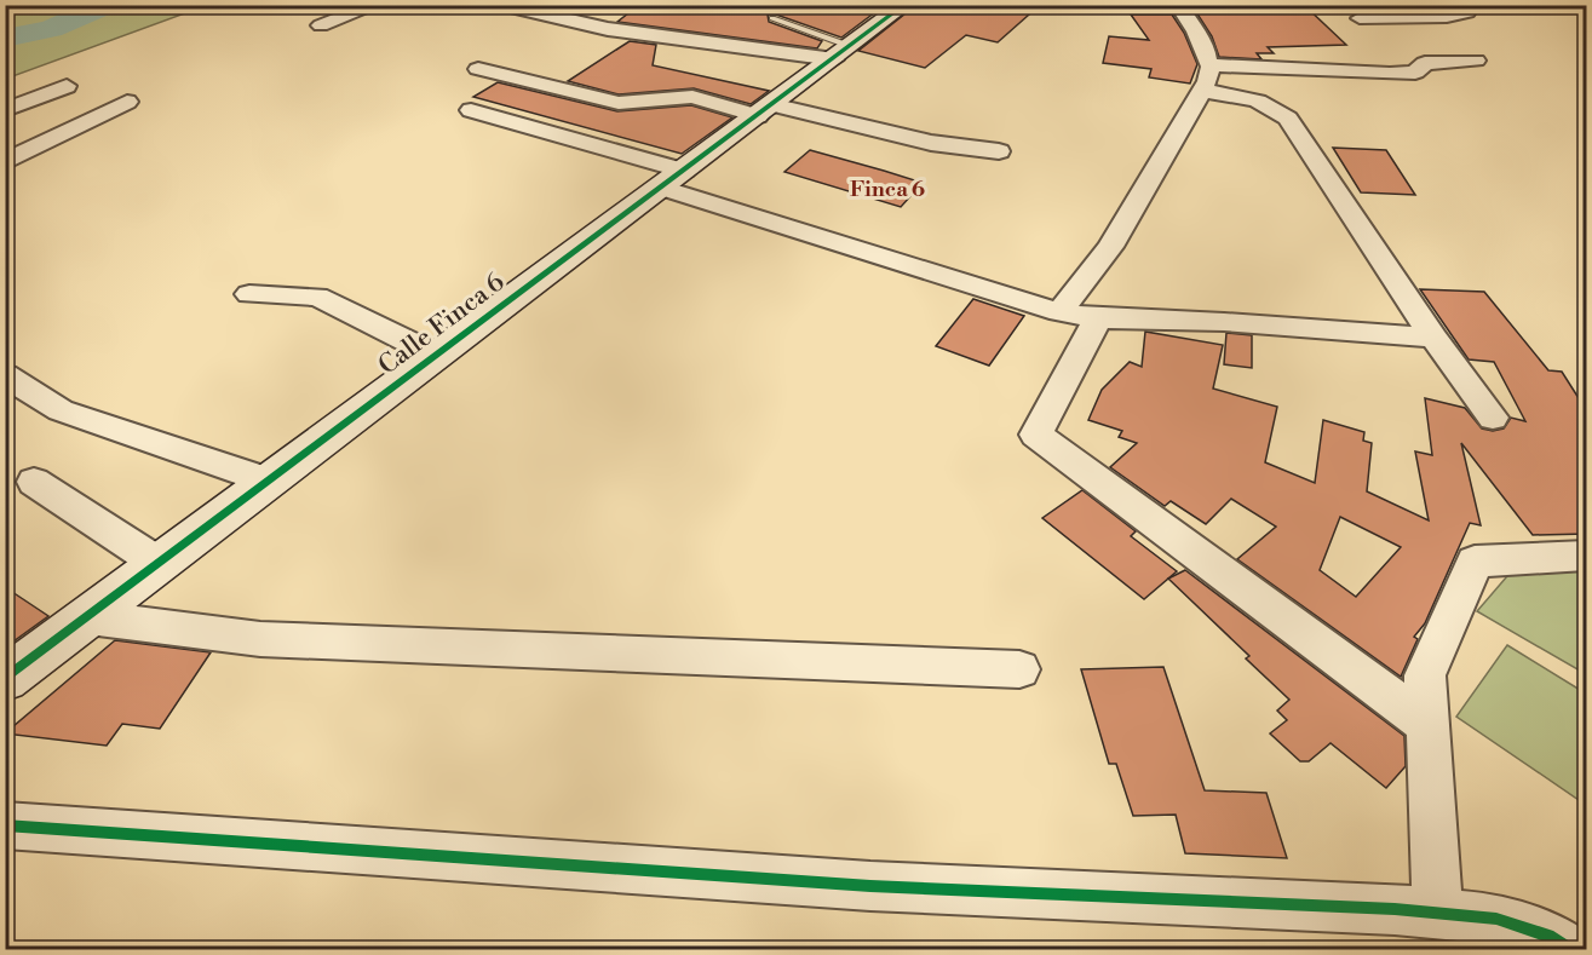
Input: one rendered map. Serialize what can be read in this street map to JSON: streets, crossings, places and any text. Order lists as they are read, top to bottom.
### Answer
{
  "streets": {
    "street": ["Calle Finca 6"]
  },
  "districts": ["Finca 6"]
}
